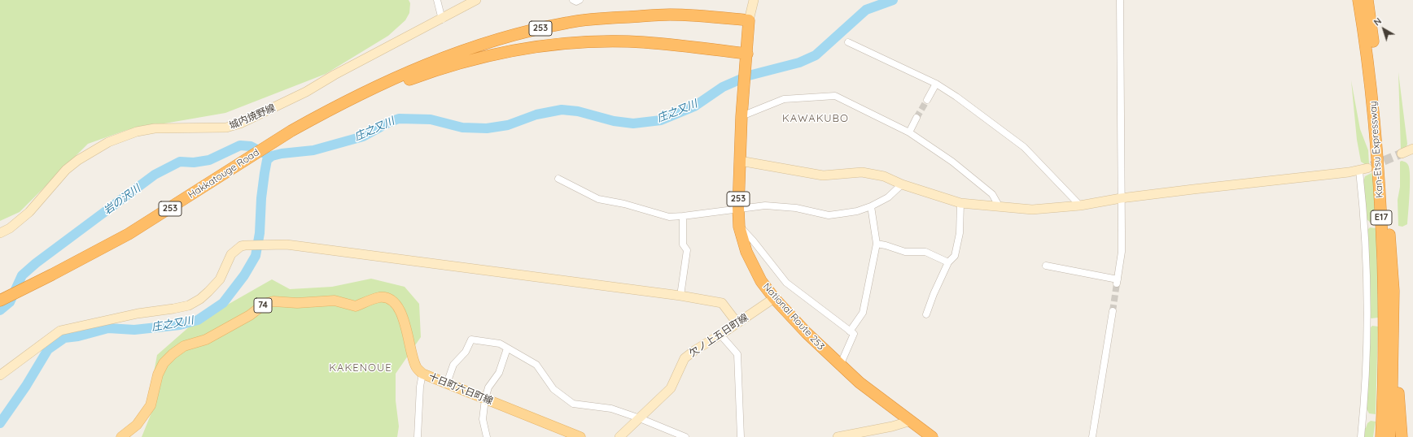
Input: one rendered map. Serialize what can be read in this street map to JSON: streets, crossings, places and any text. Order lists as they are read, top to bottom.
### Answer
{
  "streets": {
    "highway": [
      "253",
      "Kan-Etsu Expressway",
      "Hakkatouge Road",
      "E17",
      "National Route 253"
    ],
    "main road": ["74", "十日町六日町線"],
    "street": ["城内焼野線", "欠ノ上五日町線"]
  },
  "crossings": [
    ["253", "Hakkatouge Road"],
    ["253", "National Route 253"],
    ["National Route 253", "欠ノ上五日町線"]
  ],
  "districts": ["KAWAKUBO", "KAKENOUE"],
  "water": ["庄之又川", "岩の沢川"],
  "north": "top left"
}
